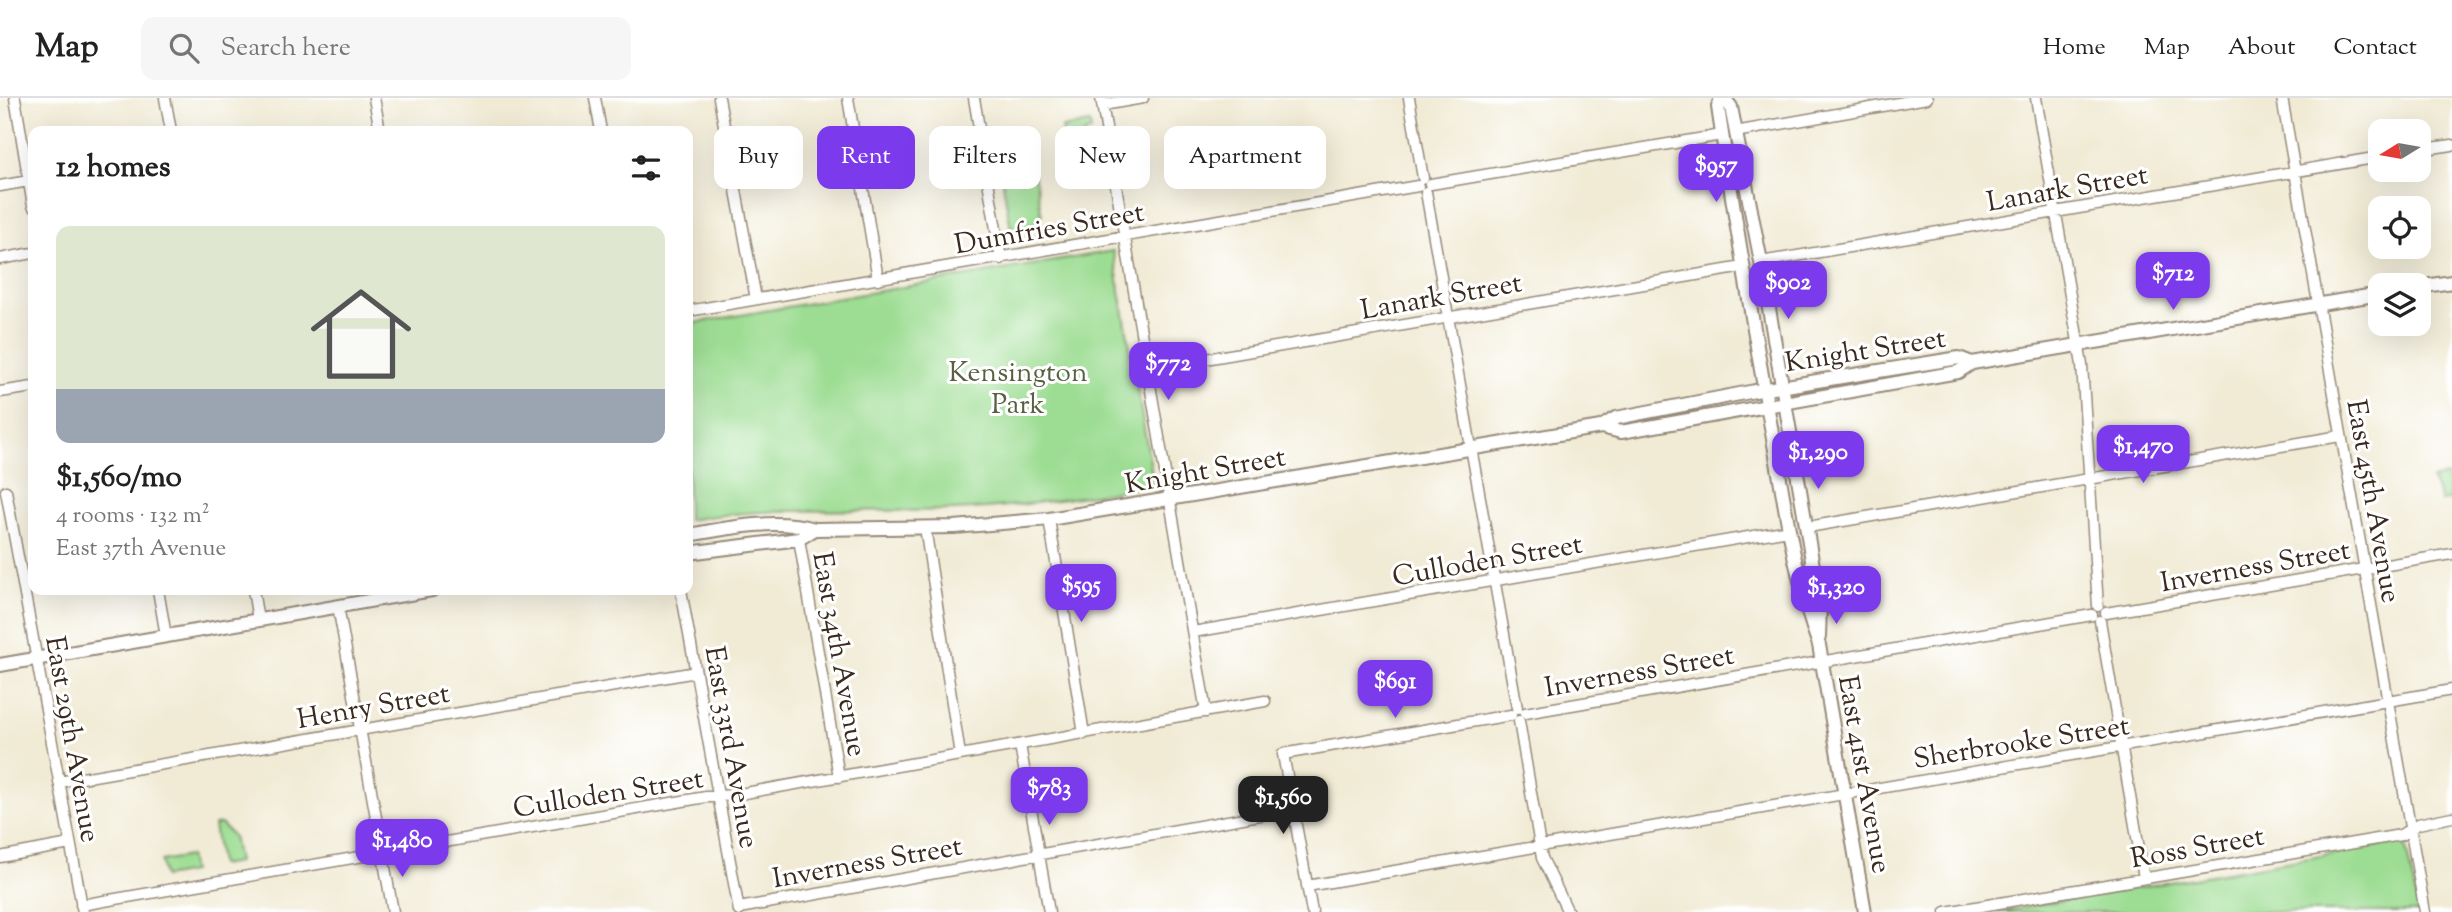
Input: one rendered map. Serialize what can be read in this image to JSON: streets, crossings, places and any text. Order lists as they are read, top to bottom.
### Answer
{
  "streets": {
    "main road": ["Knight Street", "East 41st Avenue"],
    "street": [
      "Lanark Street",
      "Dumfries Street",
      "East 45th Avenue",
      "Culloden Street",
      "Inverness Street",
      "East 34th Avenue",
      "Henry Street",
      "East 29th Avenue",
      "Sherbrooke Street",
      "East 33rd Avenue",
      "Ross Street"
    ]
  },
  "crossings": [
    ["Lanark Street", "East 45th Avenue"],
    ["Lanark Street", "East 41st Avenue"],
    ["Dumfries Street", "East 41st Avenue"],
    ["Knight Street", "East 45th Avenue"],
    ["Knight Street", "East 41st Avenue"],
    ["East 45th Avenue", "Inverness Street"],
    ["East 45th Avenue", "Sherbrooke Street"],
    ["East 45th Avenue", "Ross Street"],
    ["Culloden Street", "East 34th Avenue"],
    ["Culloden Street", "East 29th Avenue"],
    ["Culloden Street", "East 33rd Avenue"],
    ["Culloden Street", "East 41st Avenue"],
    ["Inverness Street", "East 33rd Avenue"],
    ["Inverness Street", "East 41st Avenue"],
    ["Henry Street", "East 29th Avenue"],
    ["Henry Street", "East 33rd Avenue"],
    ["Sherbrooke Street", "East 41st Avenue"]
  ],
  "parks": ["Kensington Park"],
  "north": "left",
  "page": {
    "header": "Map",
    "search": "Search here",
    "nav": [
      "Home",
      "Map",
      "About",
      "Contact"
    ],
    "chip": [
      "Buy",
      "Rent",
      "Filters",
      "New",
      "Apartment"
    ],
    "heading": "12 homes",
    "price": [
      "$957",
      "$712",
      "$902",
      "$772",
      "$1,470",
      "$1,290",
      "$595",
      "$1,320",
      "$691",
      "$783",
      "$1,560",
      "$1,480"
    ],
    "list": [
      {
        "name": "$1,560/mo",
        "note": "4 rooms · 132 m² · East 37th Avenue"
      }
    ]
  }
}
